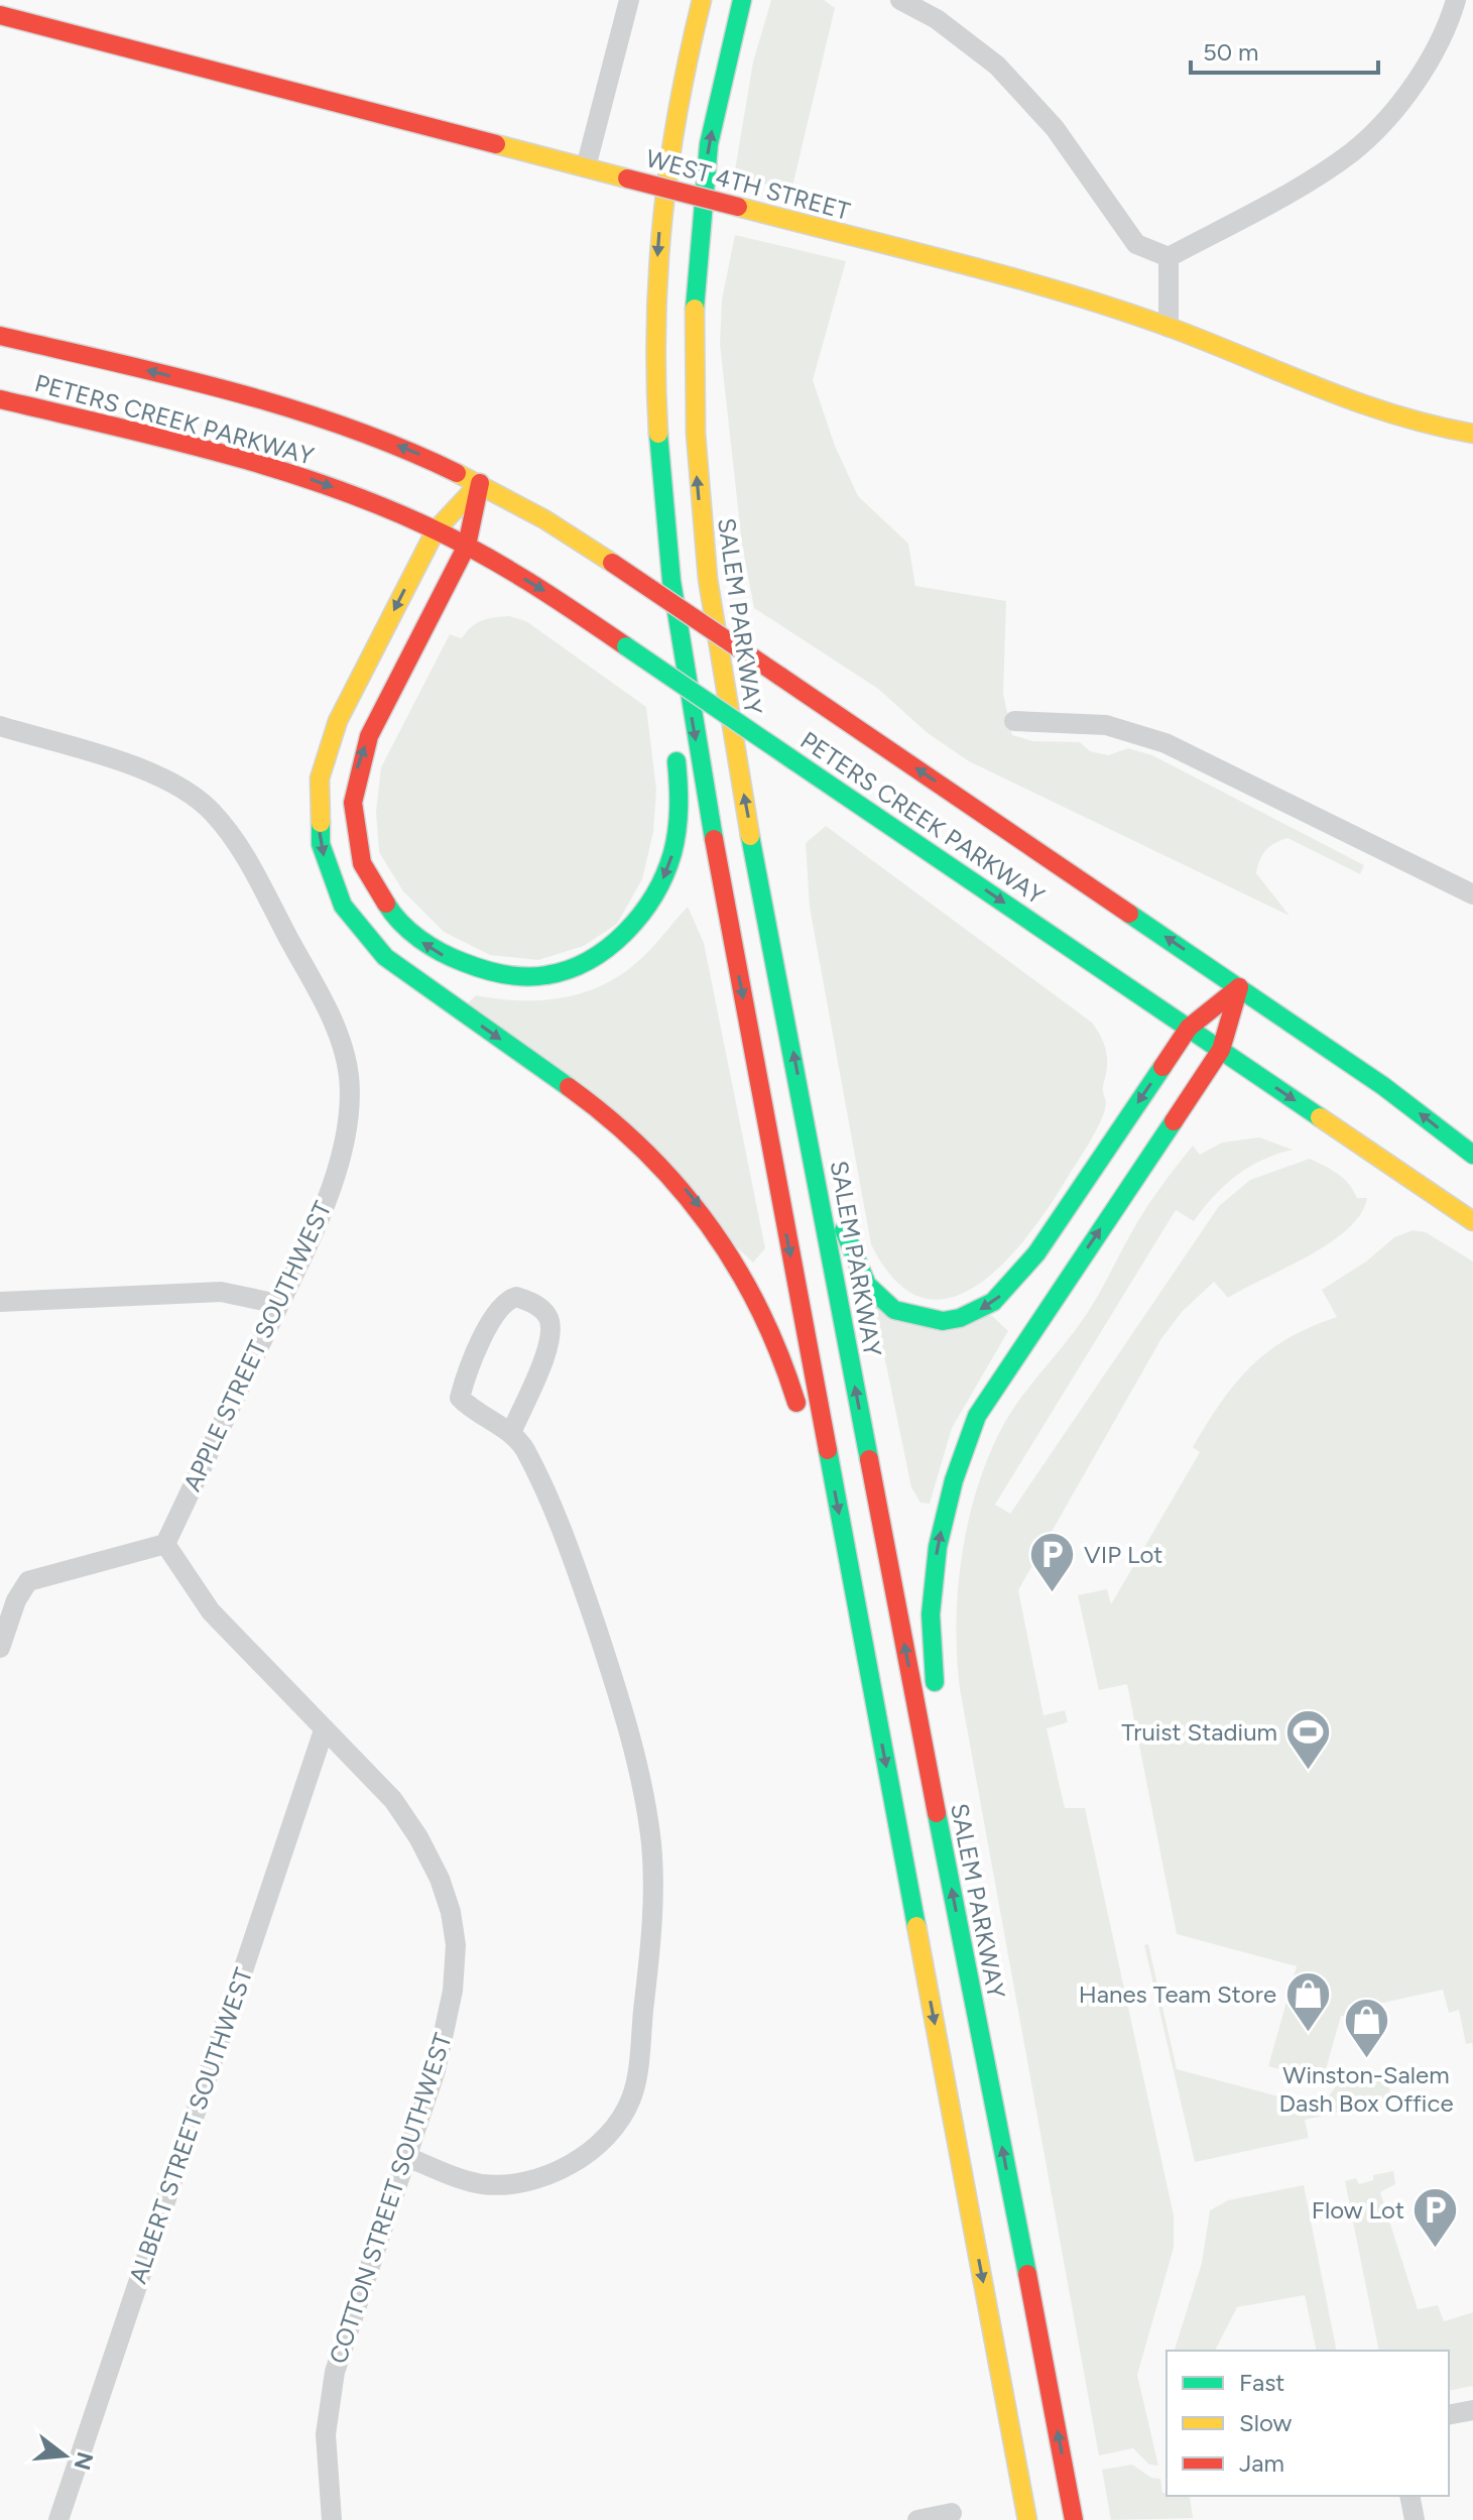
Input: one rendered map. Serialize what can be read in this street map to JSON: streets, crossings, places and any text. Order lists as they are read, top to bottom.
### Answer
{
  "streets": {
    "main road": ["WEST 4TH STREET", "PETERS CREEK PARKWAY", "SALEM PARKWAY"],
    "street": ["APPLE STREET SOUTHWEST", "ALBERT STREET SOUTHWEST", "COTTON STREET SOUTHWEST"]
  },
  "crossings": [
    ["APPLE STREET SOUTHWEST", "COTTON STREET SOUTHWEST"],
    ["ALBERT STREET SOUTHWEST", "COTTON STREET SOUTHWEST"]
  ],
  "places": {
    "parking": ["VIP Lot", "Flow Lot"],
    "sports": ["Truist Stadium"],
    "shop": ["Hanes Team Store", "Winston-Salem Dash Box Office"]
  },
  "legend": ["Fast", "Slow", "Jam"],
  "scale_bar": "50 m",
  "north": "right"
}
